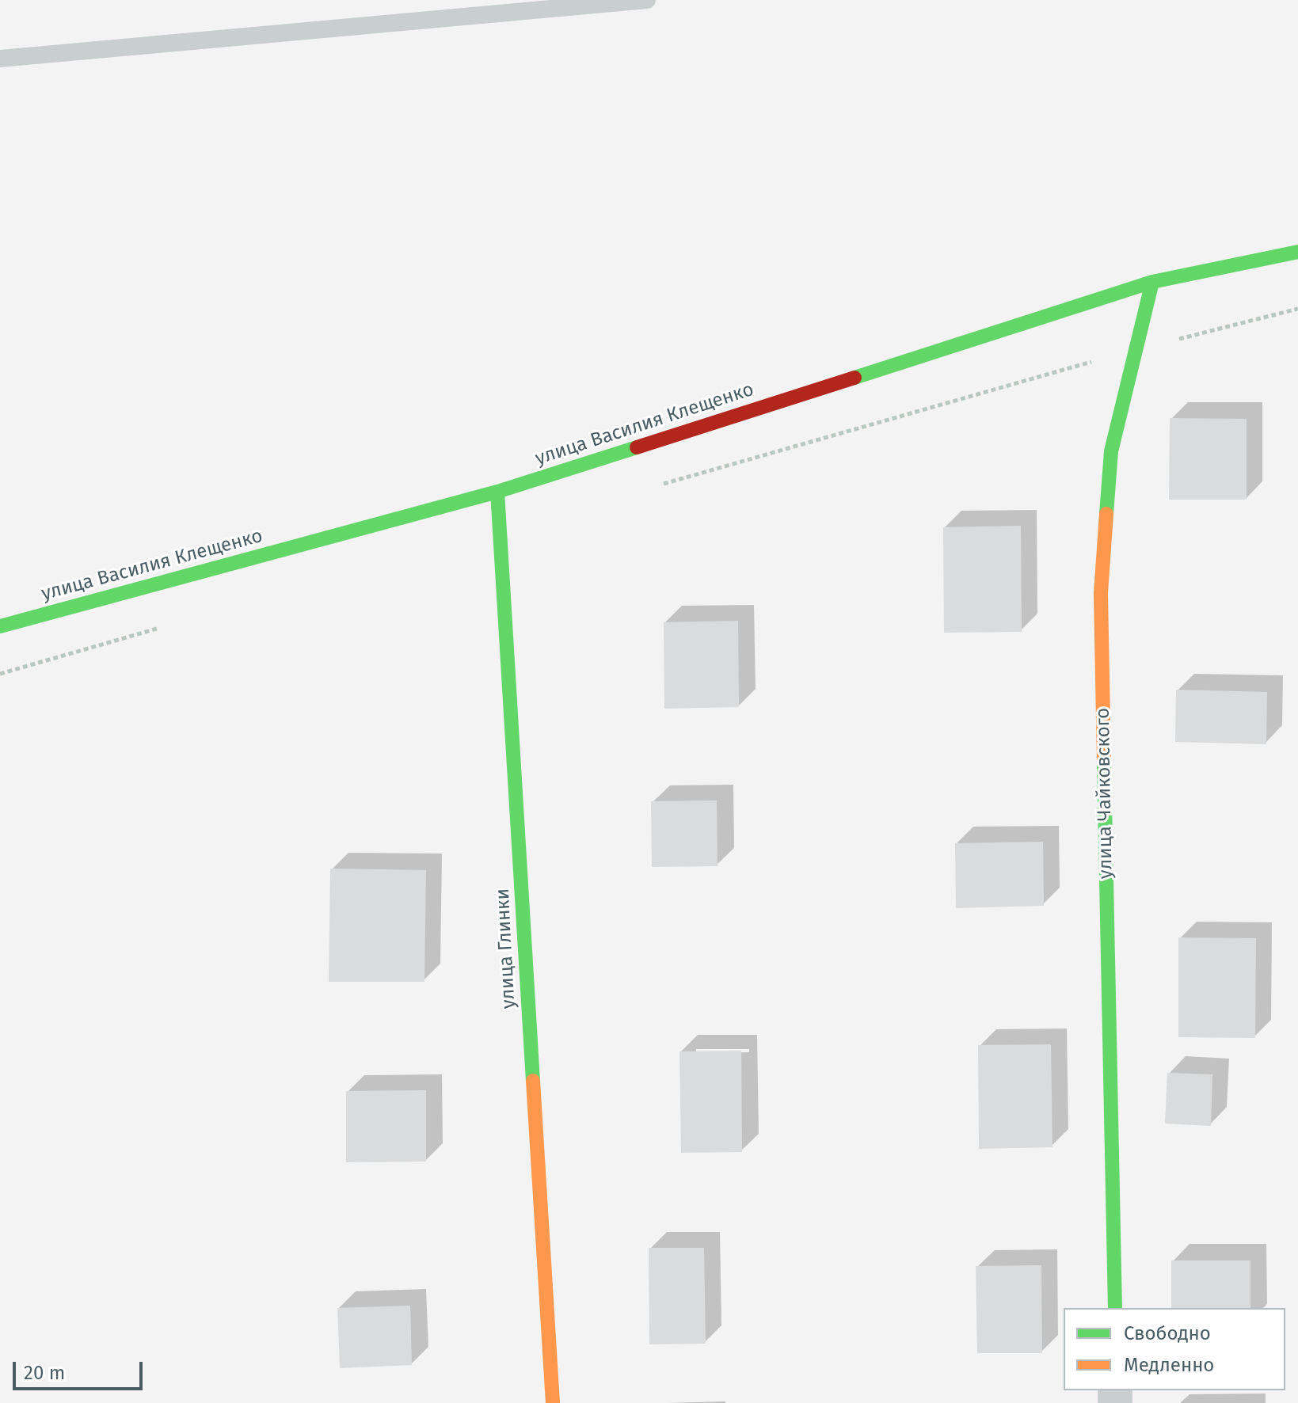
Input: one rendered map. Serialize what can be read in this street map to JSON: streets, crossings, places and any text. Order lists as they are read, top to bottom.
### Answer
{
  "streets": {
    "street": ["улица Василия Клещенко", "улица Чайковского", "улица Глинки"]
  },
  "crossings": [
    ["улица Василия Клещенко", "улица Чайковского"],
    ["улица Василия Клещенко", "улица Глинки"]
  ],
  "legend": ["Свободно", "Медленно"],
  "scale_bar": "20 m"
}
